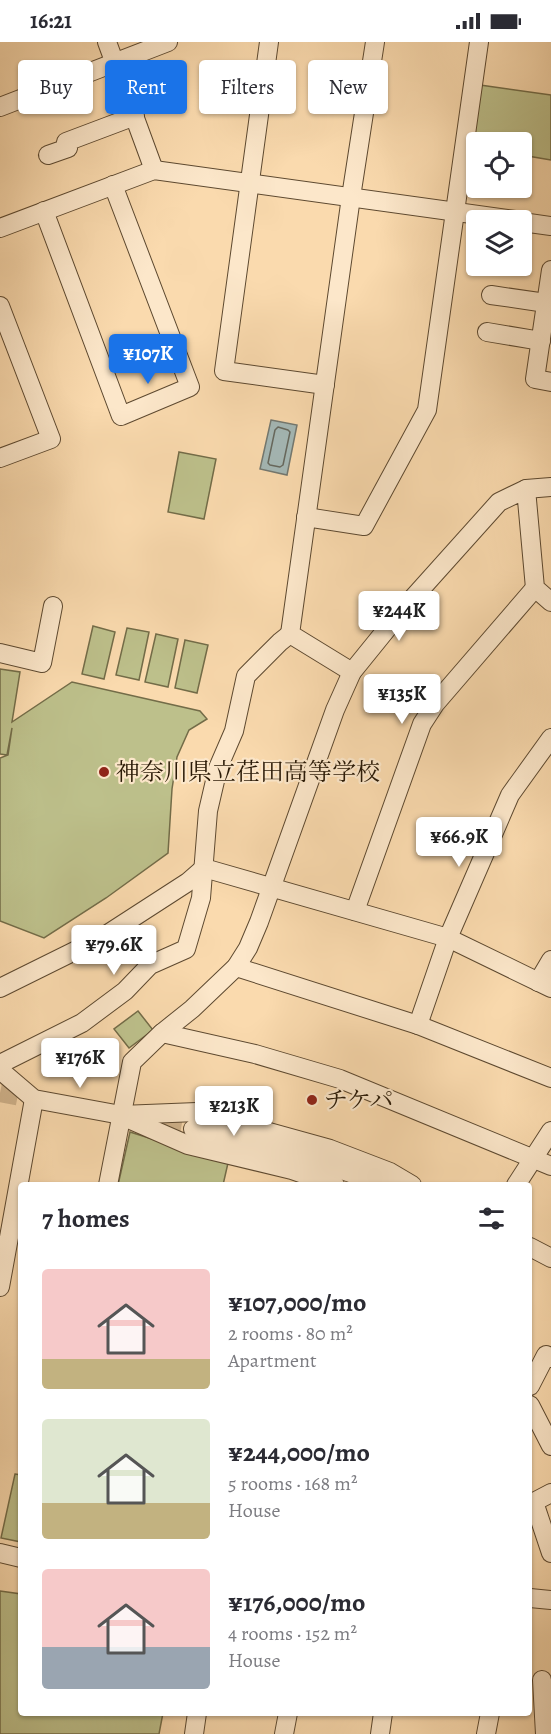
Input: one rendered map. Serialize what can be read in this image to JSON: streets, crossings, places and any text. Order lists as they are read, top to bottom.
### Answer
{
  "places": ["神奈川県立荏田高等学校", "チケパ"],
  "page": {
    "status": "16:21",
    "chip": [
      "Buy",
      "Rent",
      "Filters",
      "New"
    ],
    "price": [
      "¥107K",
      "¥244K",
      "¥135K",
      "¥66.9K",
      "¥79.6K",
      "¥176K",
      "¥213K"
    ],
    "heading": "7 homes",
    "list": [
      {
        "name": "¥107,000/mo",
        "note": "2 rooms · 80 m² · Apartment"
      },
      {
        "name": "¥244,000/mo",
        "note": "5 rooms · 168 m² · House"
      },
      {
        "name": "¥176,000/mo",
        "note": "4 rooms · 152 m² · House"
      }
    ]
  }
}
